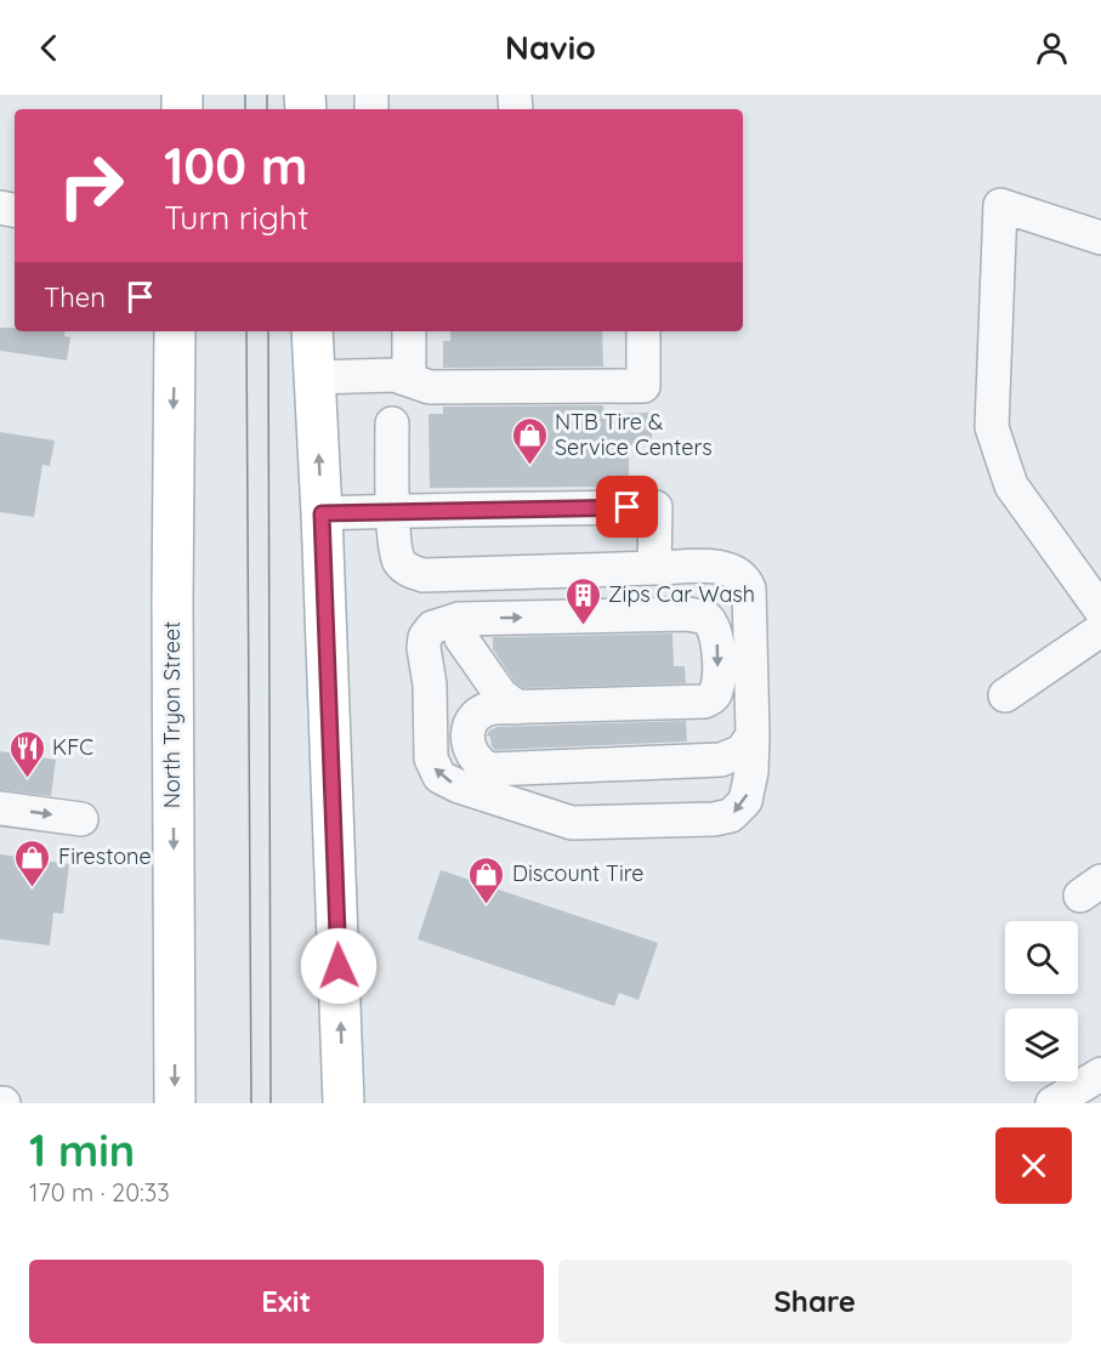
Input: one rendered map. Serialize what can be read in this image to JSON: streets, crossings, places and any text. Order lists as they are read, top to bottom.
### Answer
{
  "streets": {
    "main road": ["North Tryon Street"]
  },
  "places": {
    "shop": ["NTB Tire & Service Centers", "Firestone", "Discount Tire"],
    "building": ["Zips Car Wash"],
    "restaurant": ["KFC"]
  },
  "page": {
    "header": "Navio",
    "turn": ["100 m", "Turn right"],
    "then": "Then",
    "heading": ["1 min", "170 m · 20:33"],
    "buttons": ["Exit", "Share"]
  }
}
